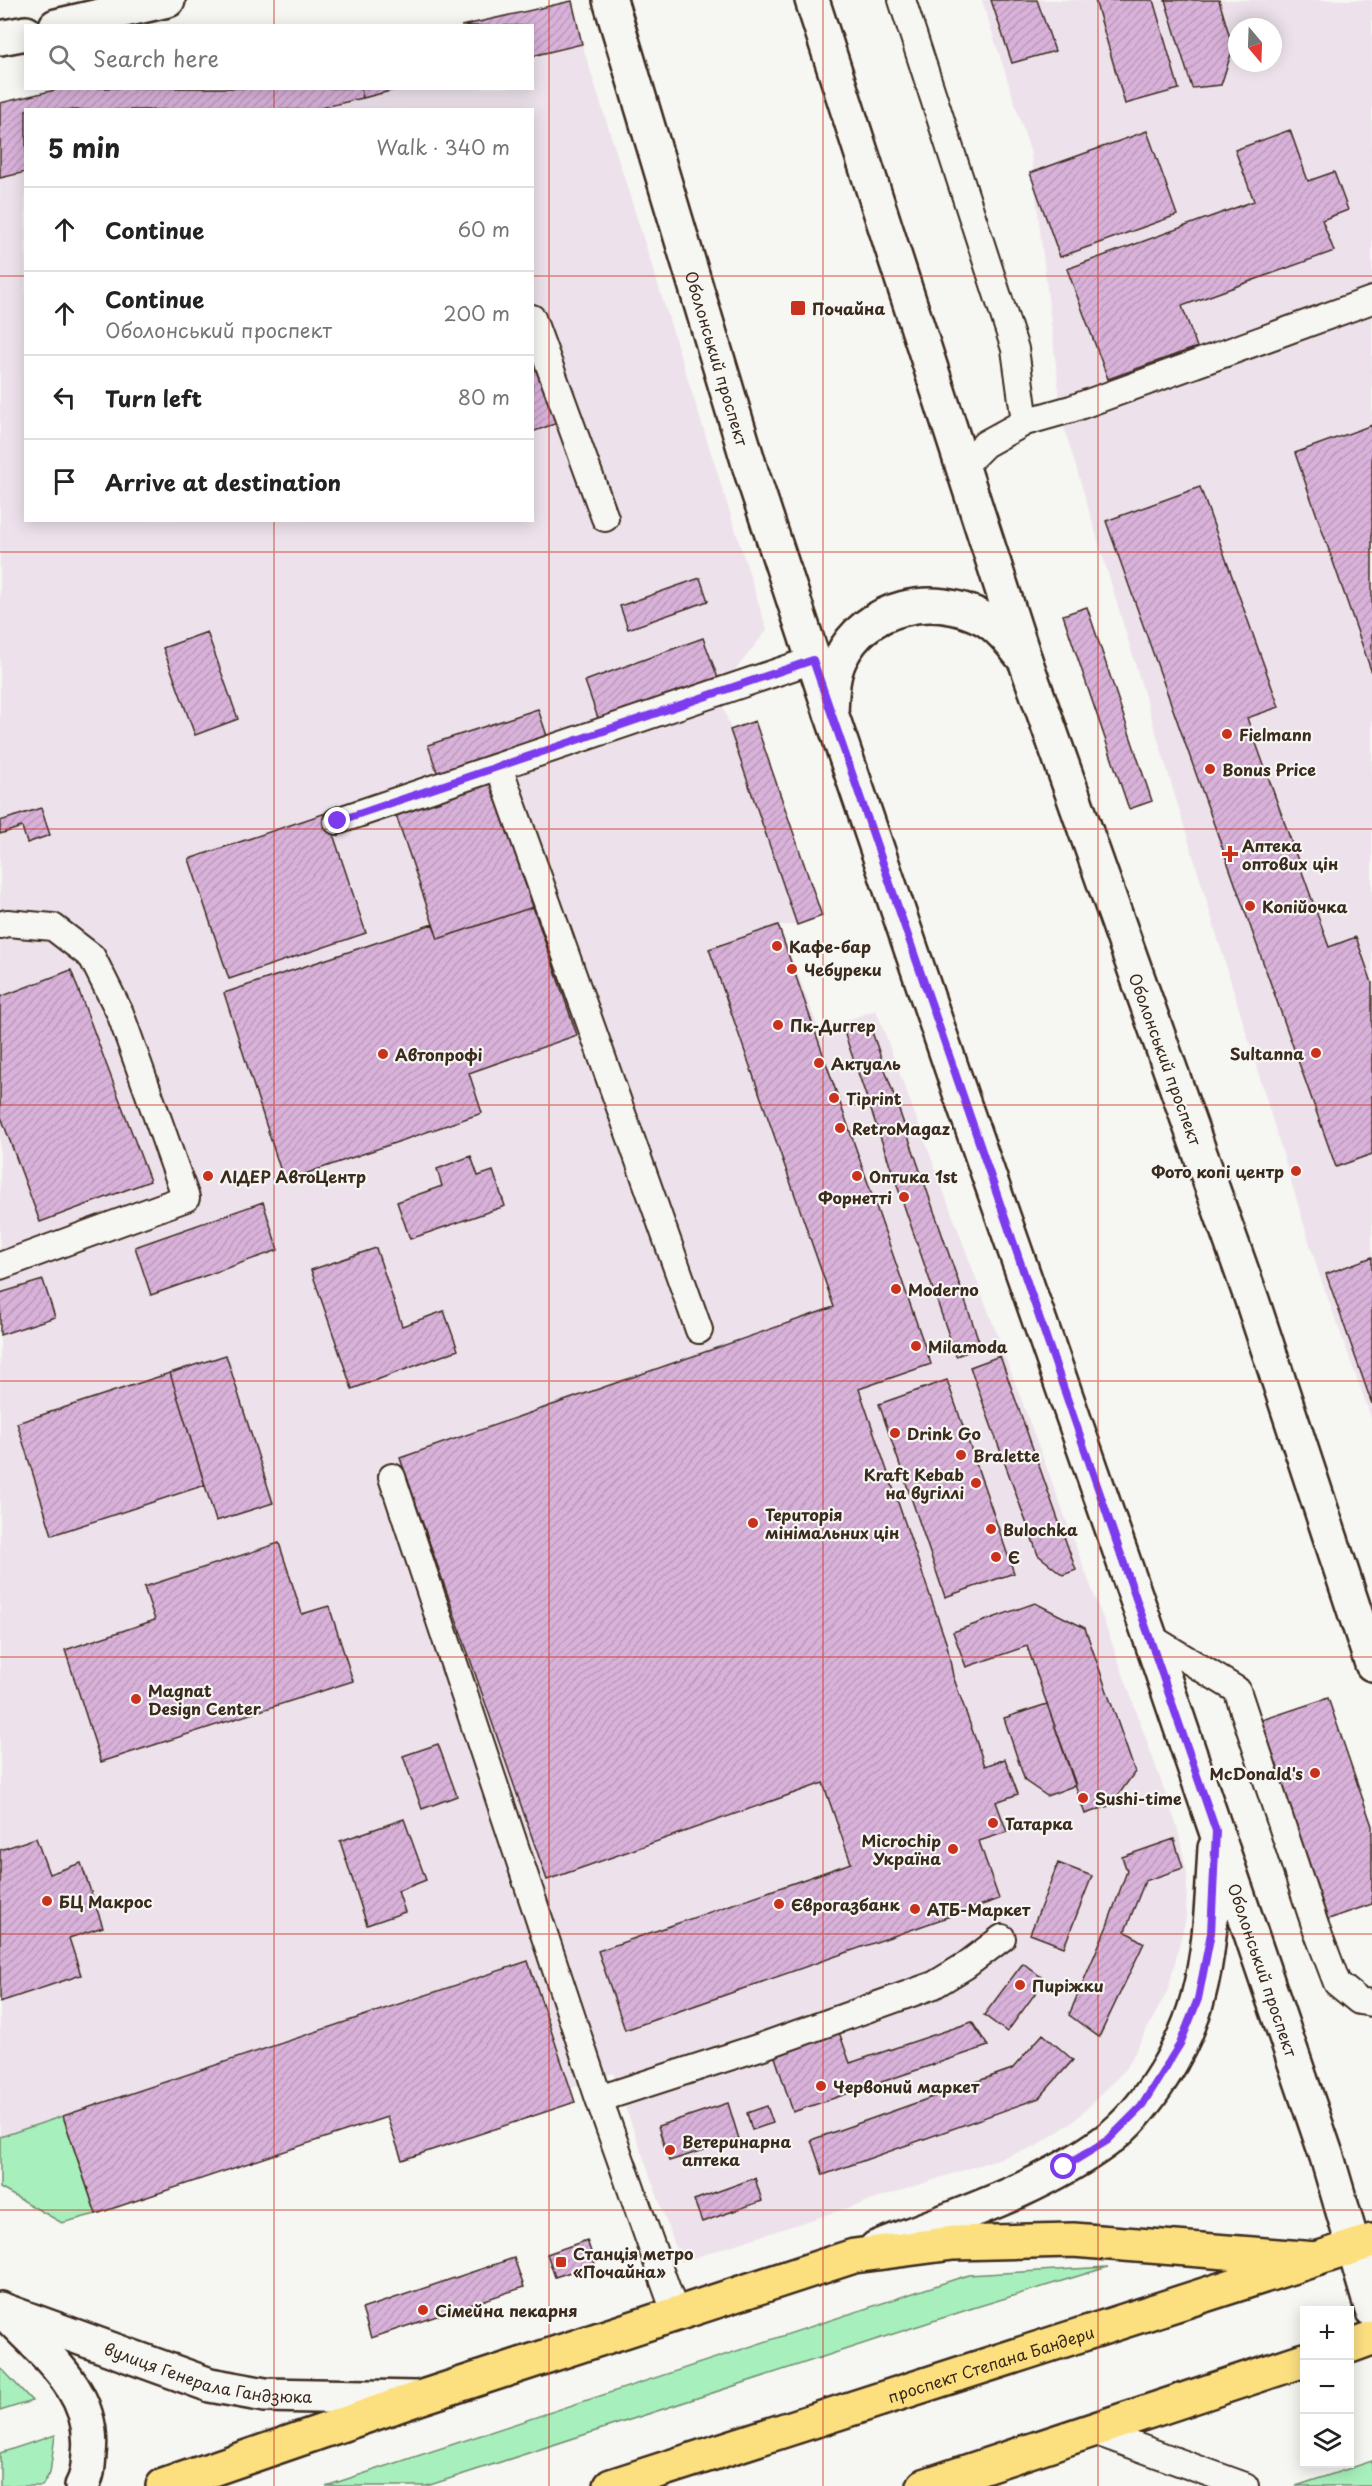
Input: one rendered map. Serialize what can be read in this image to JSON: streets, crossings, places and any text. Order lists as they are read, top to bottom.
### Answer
{
  "streets": {
    "main road": ["Оболонський проспект", "проспект Степана Бандери", "вулиця Генерала Гандзюка"]
  },
  "crossings": [
    ["Оболонський проспект", "проспект Степана Бандери"]
  ],
  "places": {
    "transit": ["Почайна", "Станція метро «Почайна»"],
    "other": [
      "Fielmann",
      "Bonus Price",
      "Копійочка",
      "Кафе-бар",
      "Чебуреки",
      "Пк-Диггер",
      "Sultanna",
      "Автопрофі",
      "Актуаль",
      "Tiprint",
      "RetroMagaz",
      "Фото копі центр",
      "ЛІДЕР АвтоЦентр",
      "Оптика 1st",
      "Форнетті",
      "Moderno",
      "Milamoda",
      "Drink Go",
      "Bralette",
      "Kraft Kebab на вугіллі",
      "Територія мінімальних цін",
      "Bulochka",
      "Є",
      "Magnat Design Center",
      "McDonald's",
      "Sushi-time",
      "Татарка",
      "Microchip Україна",
      "БЦ Макрос",
      "Єврогазбанк",
      "АТБ-Маркет",
      "Пиріжки",
      "Червоний маркет",
      "Ветеринарна аптека",
      "Сімейна пекарня"
    ],
    "health": ["Аптека оптових цін"]
  },
  "north": "bottom",
  "page": {
    "search": "Search here",
    "heading": ["5 min", "Walk · 340 m"],
    "list": [
      ["Continue", "60 m"],
      ["Continue", "Оболонський проспект", "200 m"],
      ["Turn left", "80 m"],
      "Arrive at destination"
    ],
    "map_buttons": ["+", "−"]
  }
}
